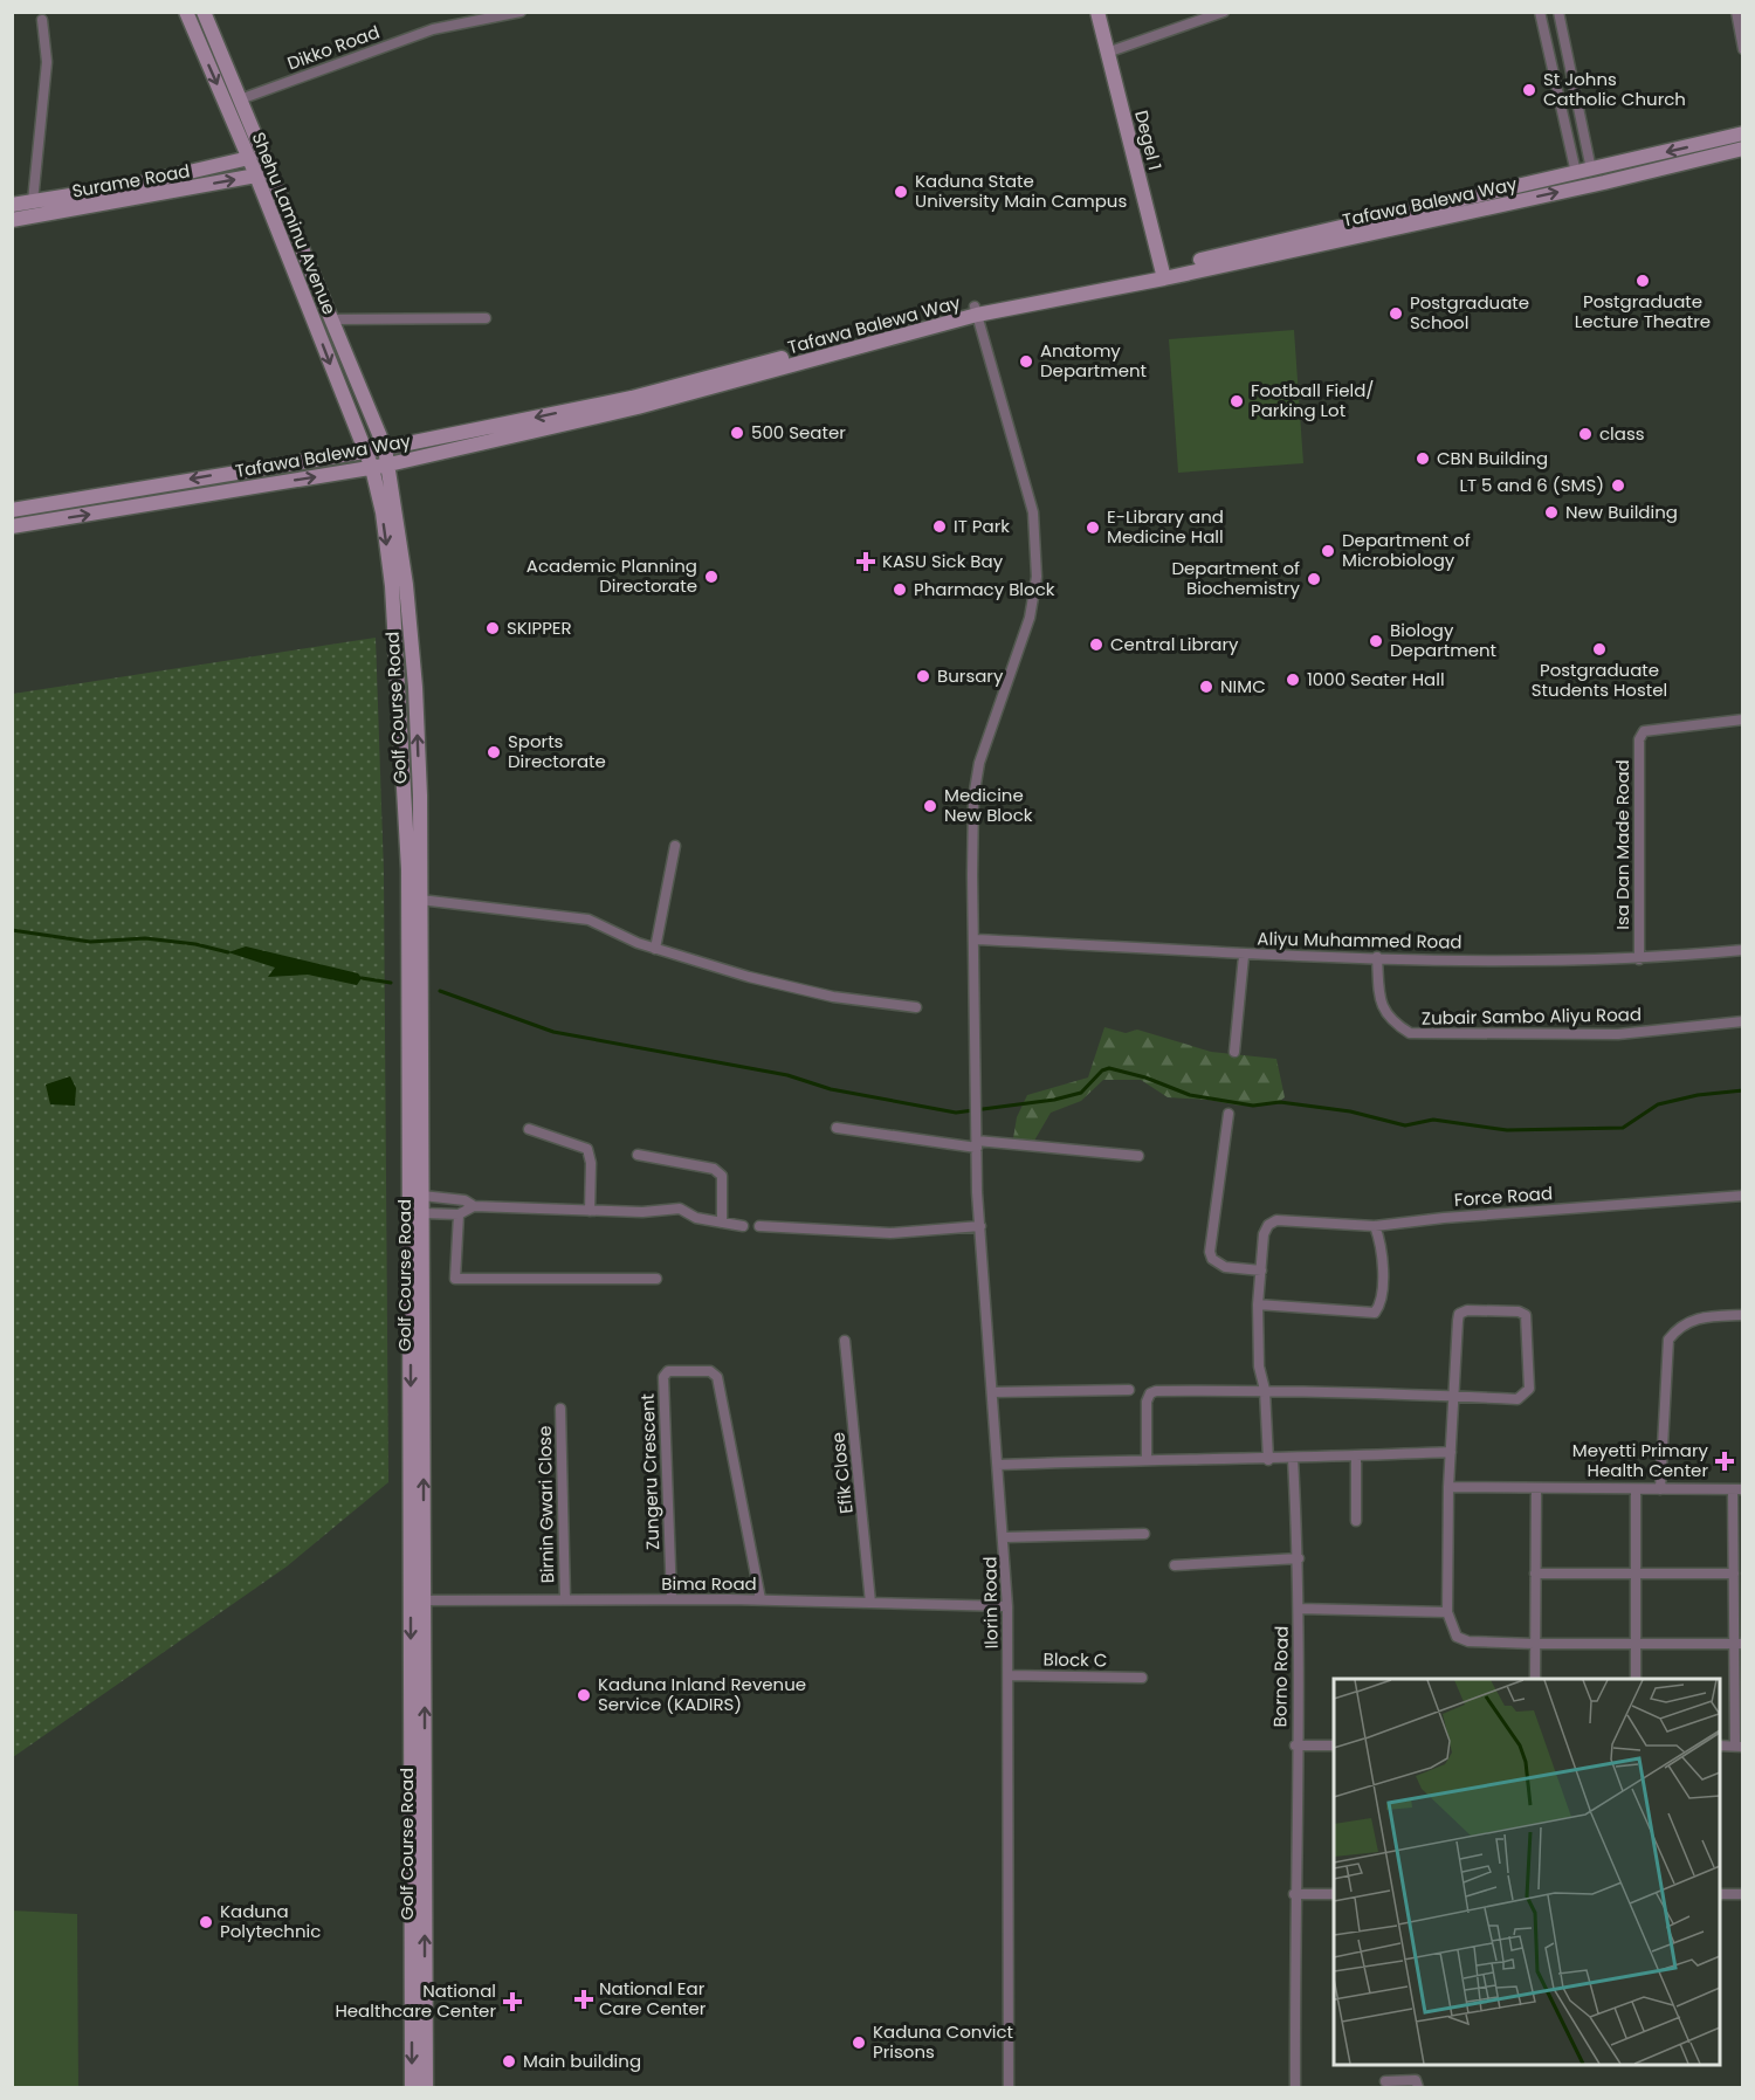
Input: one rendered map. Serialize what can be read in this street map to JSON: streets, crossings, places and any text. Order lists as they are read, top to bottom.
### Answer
{
  "streets": {
    "street": [
      "Dikko Road",
      "Degel 1",
      "Surame Road",
      "Tafawa Balewa Way",
      "Shehu Laminu Avenue",
      "Golf Course Road",
      "Isa Dan Made Road",
      "Aliyu Muhammed Road",
      "Zubair Sambo Aliyu Road",
      "Force Road",
      "Zungeru Crescent",
      "Efik Close",
      "Birnin Gwari Close",
      "Bima Road",
      "Ilorin Road",
      "Block C",
      "Borno Road"
    ]
  },
  "crossings": [
    ["Dikko Road", "Shehu Laminu Avenue"],
    ["Degel 1", "Tafawa Balewa Way"],
    ["Surame Road", "Shehu Laminu Avenue"],
    ["Tafawa Balewa Way", "Shehu Laminu Avenue"],
    ["Tafawa Balewa Way", "Golf Course Road"],
    ["Tafawa Balewa Way", "Ilorin Road"],
    ["Shehu Laminu Avenue", "Golf Course Road"],
    ["Golf Course Road", "Bima Road"],
    ["Isa Dan Made Road", "Aliyu Muhammed Road"],
    ["Aliyu Muhammed Road", "Zubair Sambo Aliyu Road"],
    ["Aliyu Muhammed Road", "Ilorin Road"],
    ["Zungeru Crescent", "Bima Road"],
    ["Efik Close", "Bima Road"],
    ["Birnin Gwari Close", "Bima Road"],
    ["Bima Road", "Ilorin Road"],
    ["Ilorin Road", "Block C"]
  ],
  "places": {
    "other": [
      "St Johns Catholic Church",
      "Kaduna State University Main Campus",
      "Postgraduate Lecture Theatre",
      "Postgraduate School",
      "Anatomy Department",
      "Football Field/ Parking Lot",
      "500 Seater",
      "class",
      "CBN Building",
      "LT 5 and 6 (SMS)",
      "New Building",
      "IT Park",
      "E-Library and Medicine Hall",
      "Department of Microbiology",
      "Academic Planning Directorate",
      "Department of Biochemistry",
      "Pharmacy Block",
      "SKIPPER",
      "Biology Department",
      "Central Library",
      "Postgraduate Students Hostel",
      "Bursary",
      "1000 Seater Hall",
      "NIMC",
      "Sports Directorate",
      "Medicine New Block",
      "Kaduna Inland Revenue Service (KADIRS)",
      "Kaduna Polytechnic",
      "Kaduna Convict Prisons",
      "Main building"
    ],
    "health": [
      "KASU Sick Bay",
      "Meyetti Primary Health Center",
      "National Ear Care Center",
      "National Healthcare Center"
    ]
  }
}
